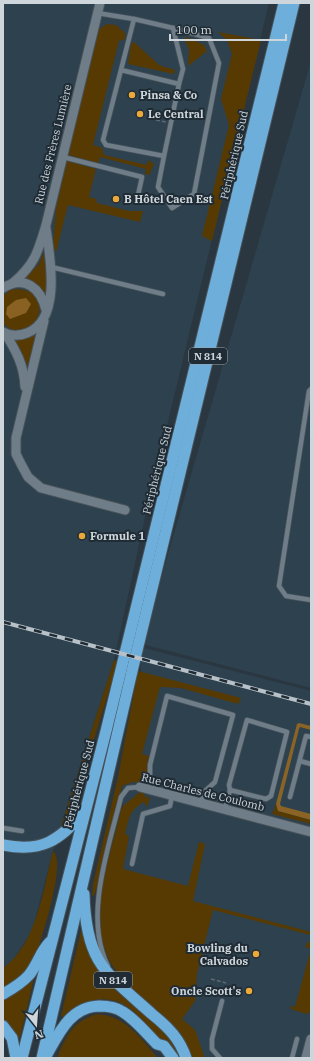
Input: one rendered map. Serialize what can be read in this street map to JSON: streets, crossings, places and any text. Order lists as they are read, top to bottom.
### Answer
{
  "streets": {
    "highway": ["Périphérique Sud", "N 814"],
    "street": ["Rue des Frères Lumière", "Rue Charles de Coulomb"]
  },
  "crossings": [
    ["Périphérique Sud", "N 814"],
    ["N 814", "Rue Charles de Coulomb"]
  ],
  "places": [
    "Pinsa & Co",
    "Le Central",
    "B Hôtel Caen Est",
    "Formule 1",
    "Bowling du Calvados",
    "Oncle Scott's"
  ],
  "scale_bar": "100 m",
  "north": "bottom"
}
